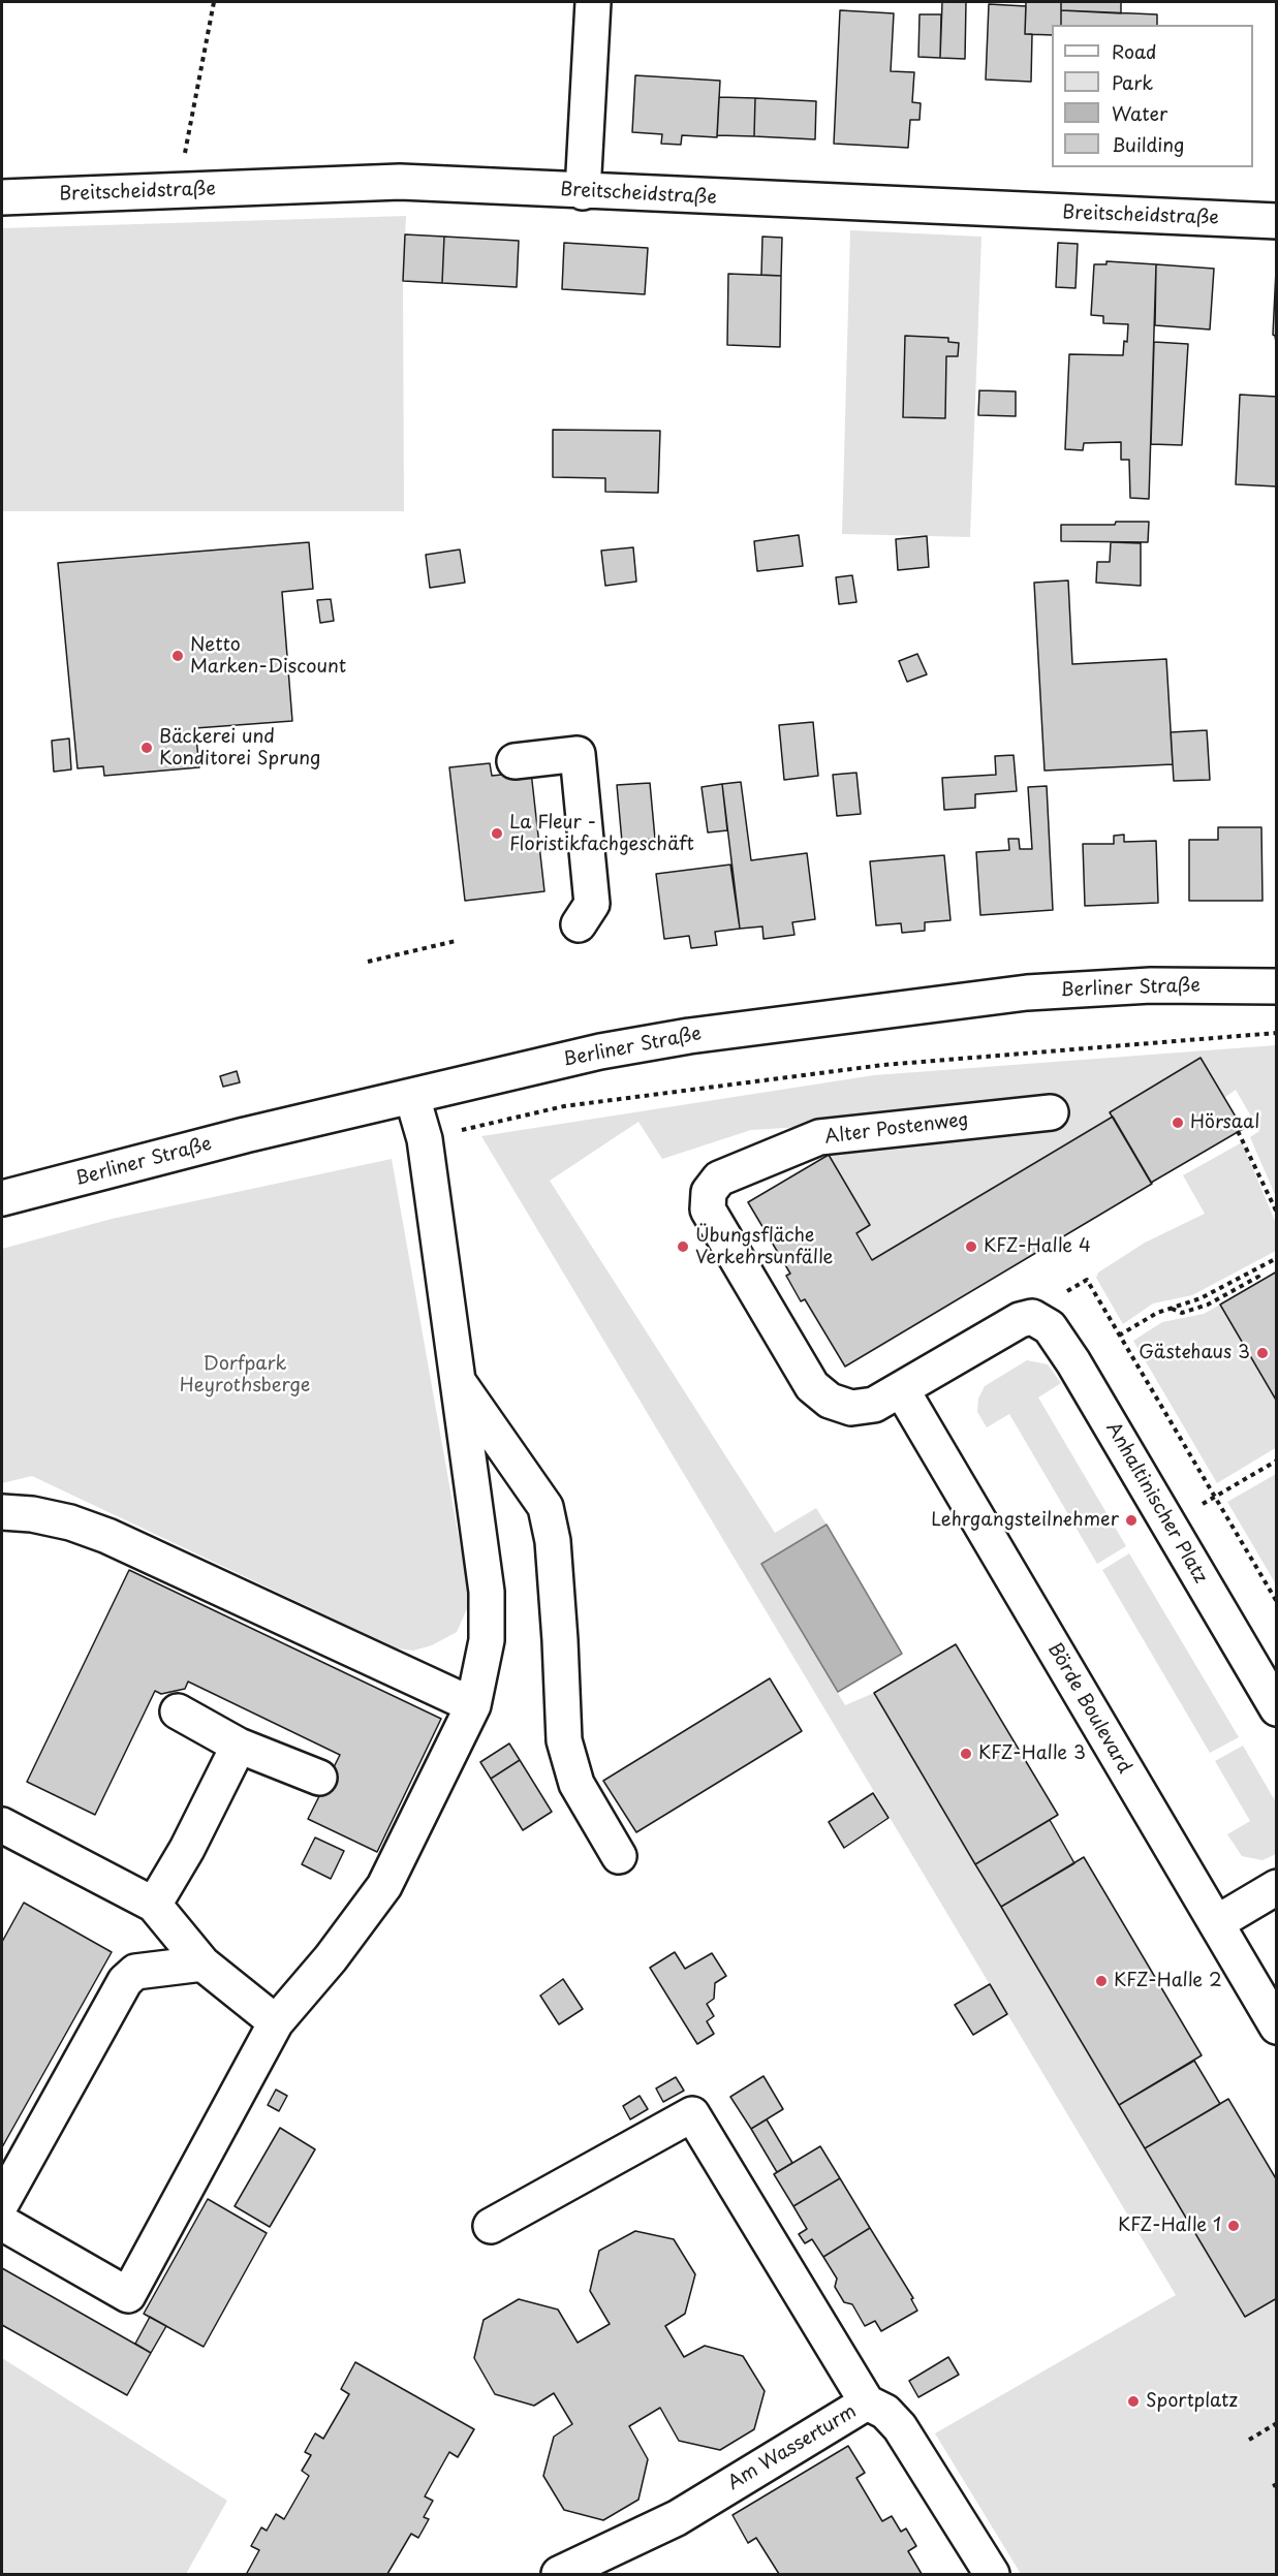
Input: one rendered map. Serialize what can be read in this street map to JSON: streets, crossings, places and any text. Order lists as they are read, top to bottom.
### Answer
{
  "streets": {
    "main road": [
      "Breitscheidstraße",
      "Berliner Straße",
      "Alter Postenweg",
      "Anhaltinischer Platz",
      "Börde Boulevard",
      "Am Wasserturm"
    ]
  },
  "crossings": [
    ["Alter Postenweg", "Börde Boulevard"]
  ],
  "parks": ["Dorfpark Heyrothsberge"],
  "places": [
    "Netto Marken-Discount",
    "Bäckerei und Konditorei Sprung",
    "La Fleur - Floristikfachgeschäft",
    "Hörsaal",
    "Übungsfläche Verkehrsunfälle",
    "KFZ-Halle 4",
    "Gästehaus 3",
    "Lehrgangsteilnehmer",
    "KFZ-Halle 3",
    "KFZ-Halle 2",
    "KFZ-Halle 1",
    "Sportplatz"
  ],
  "legend": [
    "Road",
    "Park",
    "Water",
    "Building"
  ]
}
